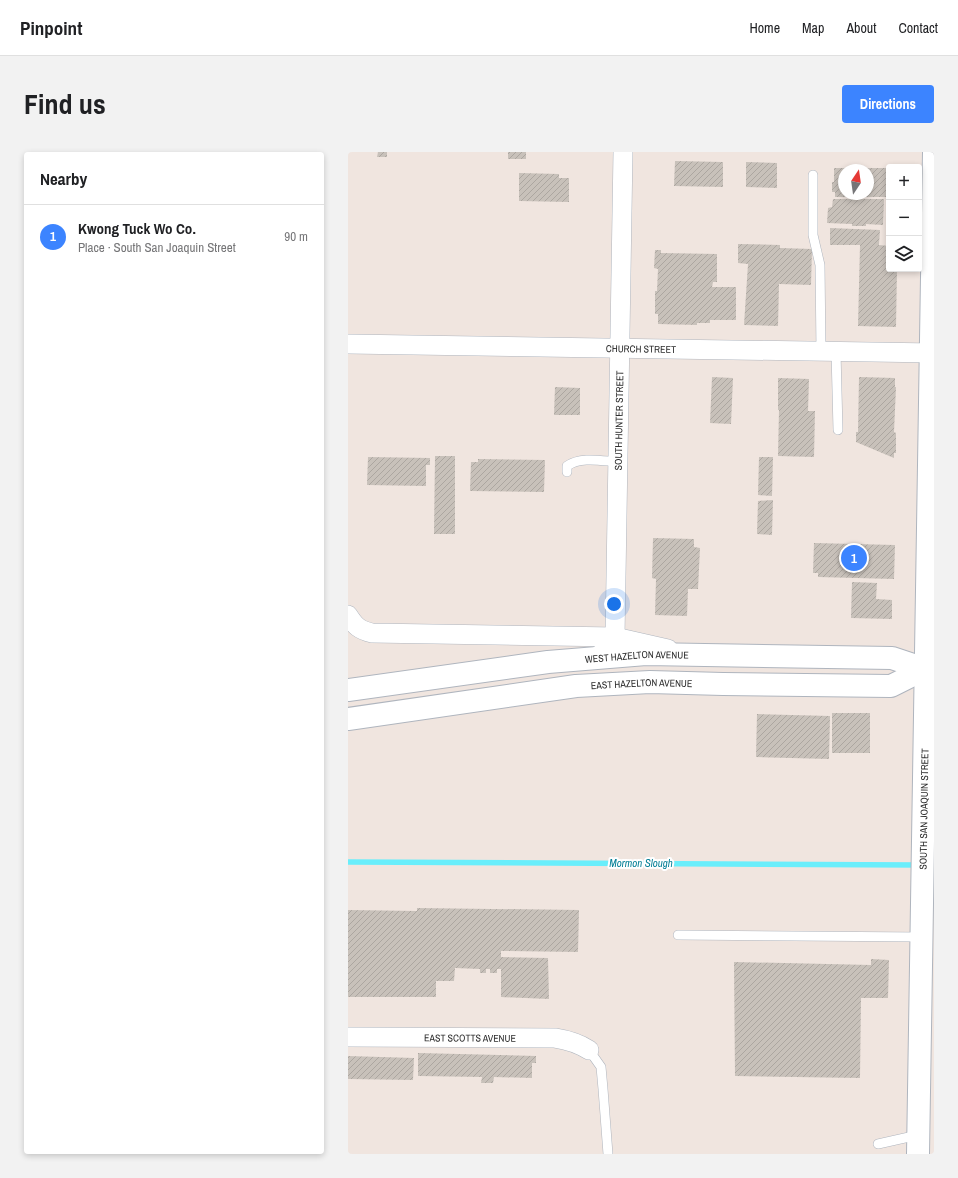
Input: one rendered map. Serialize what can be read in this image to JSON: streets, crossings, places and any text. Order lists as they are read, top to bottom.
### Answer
{
  "streets": {
    "main road": ["WEST HAZELTON AVENUE", "EAST HAZELTON AVENUE", "SOUTH SAN JOAQUIN STREET"],
    "street": ["CHURCH STREET", "SOUTH HUNTER STREET", "EAST SCOTTS AVENUE"]
  },
  "crossings": [
    ["CHURCH STREET", "SOUTH HUNTER STREET"],
    ["CHURCH STREET", "SOUTH SAN JOAQUIN STREET"],
    ["WEST HAZELTON AVENUE", "EAST HAZELTON AVENUE"],
    ["WEST HAZELTON AVENUE", "SOUTH SAN JOAQUIN STREET"],
    ["EAST HAZELTON AVENUE", "SOUTH SAN JOAQUIN STREET"]
  ],
  "water": ["Mormon Slough"],
  "north": "top",
  "page": {
    "header": "Pinpoint",
    "nav": [
      "Home",
      "Map",
      "About",
      "Contact"
    ],
    "title": "Find us",
    "buttons": "Directions",
    "heading": "Nearby",
    "map_buttons": ["+", "−"],
    "list": [
      {
        "mark": "1",
        "name": "Kwong Tuck Wo Co.",
        "note": "Place · South San Joaquin Street",
        "value": "90 m"
      }
    ],
    "pins": "1"
  }
}
